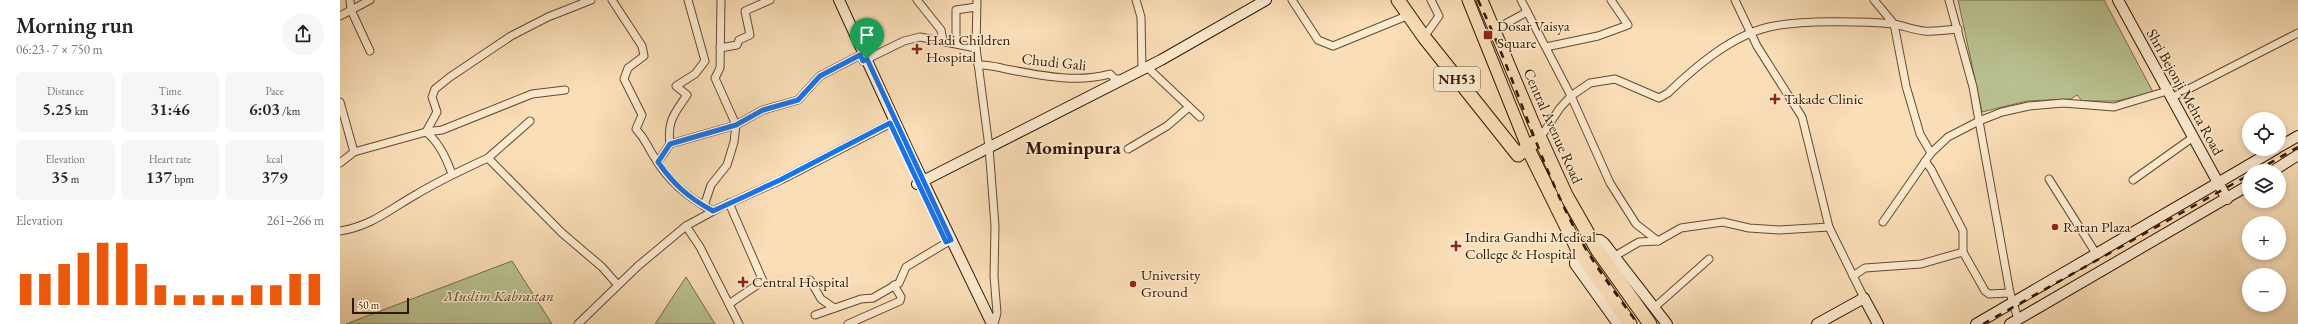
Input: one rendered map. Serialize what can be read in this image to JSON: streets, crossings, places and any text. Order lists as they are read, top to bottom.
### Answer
{
  "streets": {
    "highway": ["NH53", "Central Avenue Road"],
    "main road": ["Shri Bejonji Mehta Road"],
    "street": ["Chudi Gali"]
  },
  "crossings": [
    ["NH53", "Central Avenue Road"]
  ],
  "districts": ["Mominpura"],
  "parks": ["Muslim Kabrastan"],
  "places": {
    "transit": ["Dosar Vaisya Square"],
    "health": [
      "Hadi Children Hospital",
      "Takade Clinic",
      "Indira Gandhi Medical College & Hospital",
      "Central Hospital"
    ],
    "other": ["Ratan Plaza", "University Ground"]
  },
  "scale_bar": "50 m",
  "page": {
    "heading": ["Morning run", "06:23 · 7 × 750 m"],
    "stats": [
      ["Distance", "5.25 km"],
      ["Time", "31:46"],
      ["Pace", "6:03 /km"],
      ["Elevation", "35 m"],
      ["Heart rate", "137 bpm"],
      ["kcal", "379"]
    ],
    "map_buttons": ["+", "−"],
    "chart": ["Elevation", "261–266 m"],
    "scale": "50 m"
  }
}
